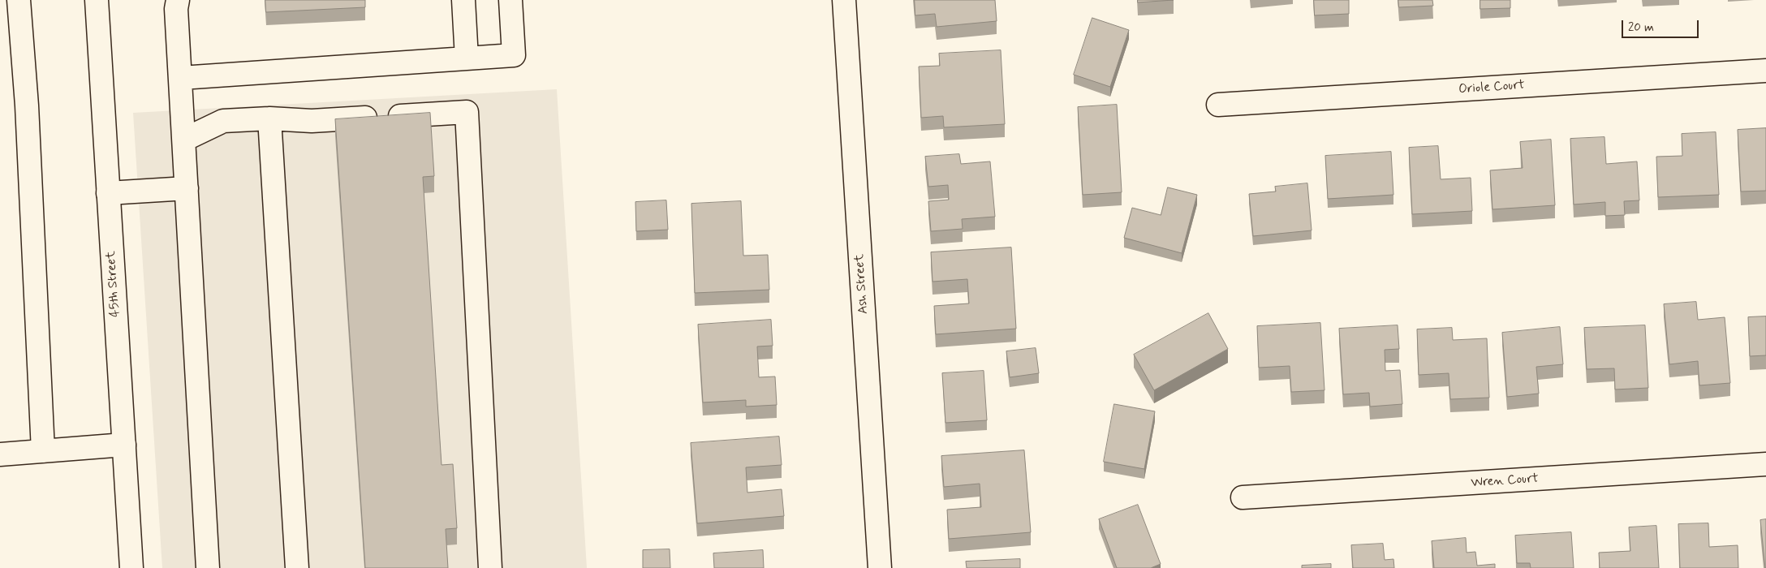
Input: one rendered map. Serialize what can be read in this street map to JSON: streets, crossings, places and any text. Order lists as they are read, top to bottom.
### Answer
{
  "streets": {
    "street": [
      "Oriole Court",
      "45th Street",
      "Ash Street",
      "Wren Court"
    ]
  },
  "scale_bar": "20 m"
}
